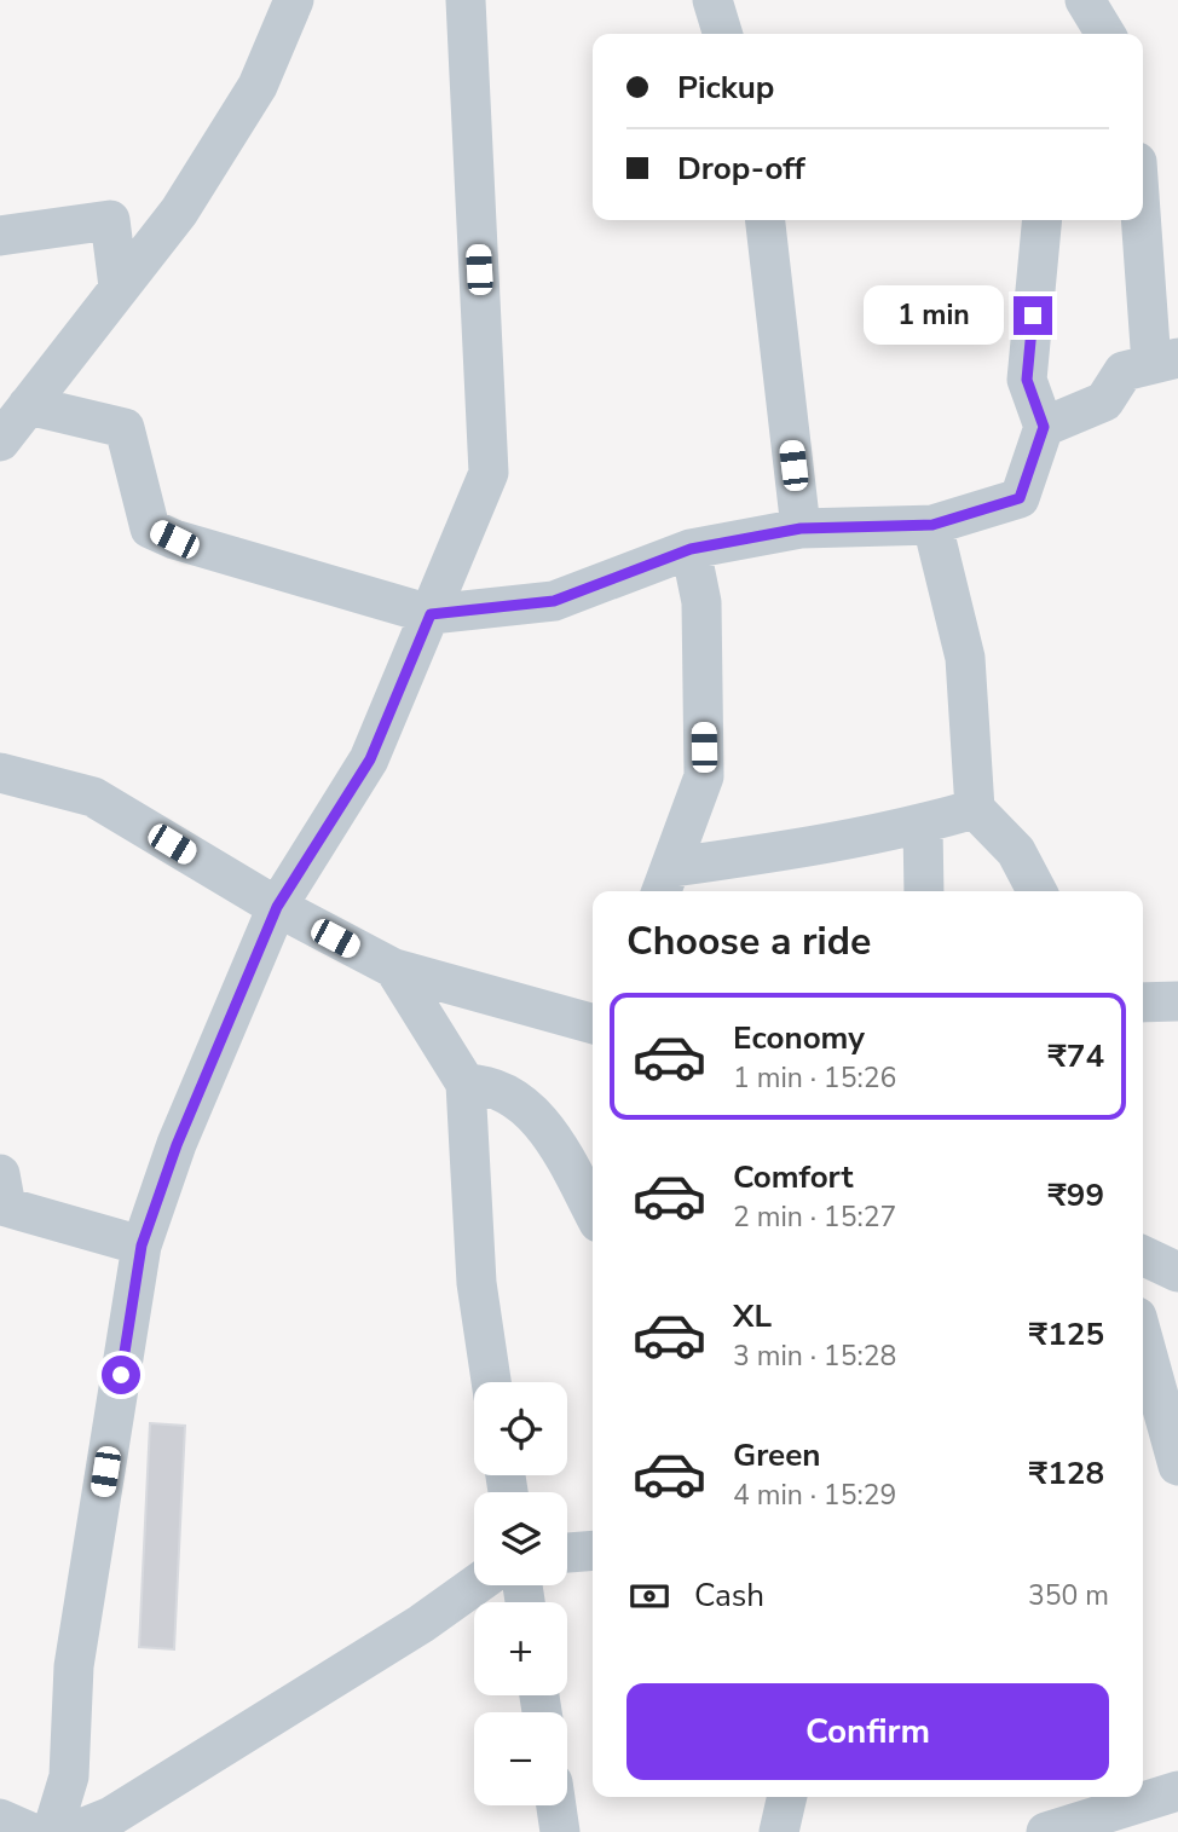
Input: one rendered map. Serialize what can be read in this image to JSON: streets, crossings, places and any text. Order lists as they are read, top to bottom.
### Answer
{
  "page": {
    "banner": ["Pickup", "Drop-off"],
    "bubble": "1 min",
    "heading": "Choose a ride",
    "list": [
      {
        "name": "Economy",
        "note": "1 min · 15:26",
        "value": "₹74"
      },
      {
        "name": "Comfort",
        "note": "2 min · 15:27",
        "value": "₹99"
      },
      {
        "name": "XL",
        "note": "3 min · 15:28",
        "value": "₹125"
      },
      {
        "name": "Green",
        "note": "4 min · 15:29",
        "value": "₹128"
      }
    ],
    "map_buttons": ["+", "−"],
    "pay": ["Cash", "350 m"],
    "buttons": "Confirm"
  }
}
